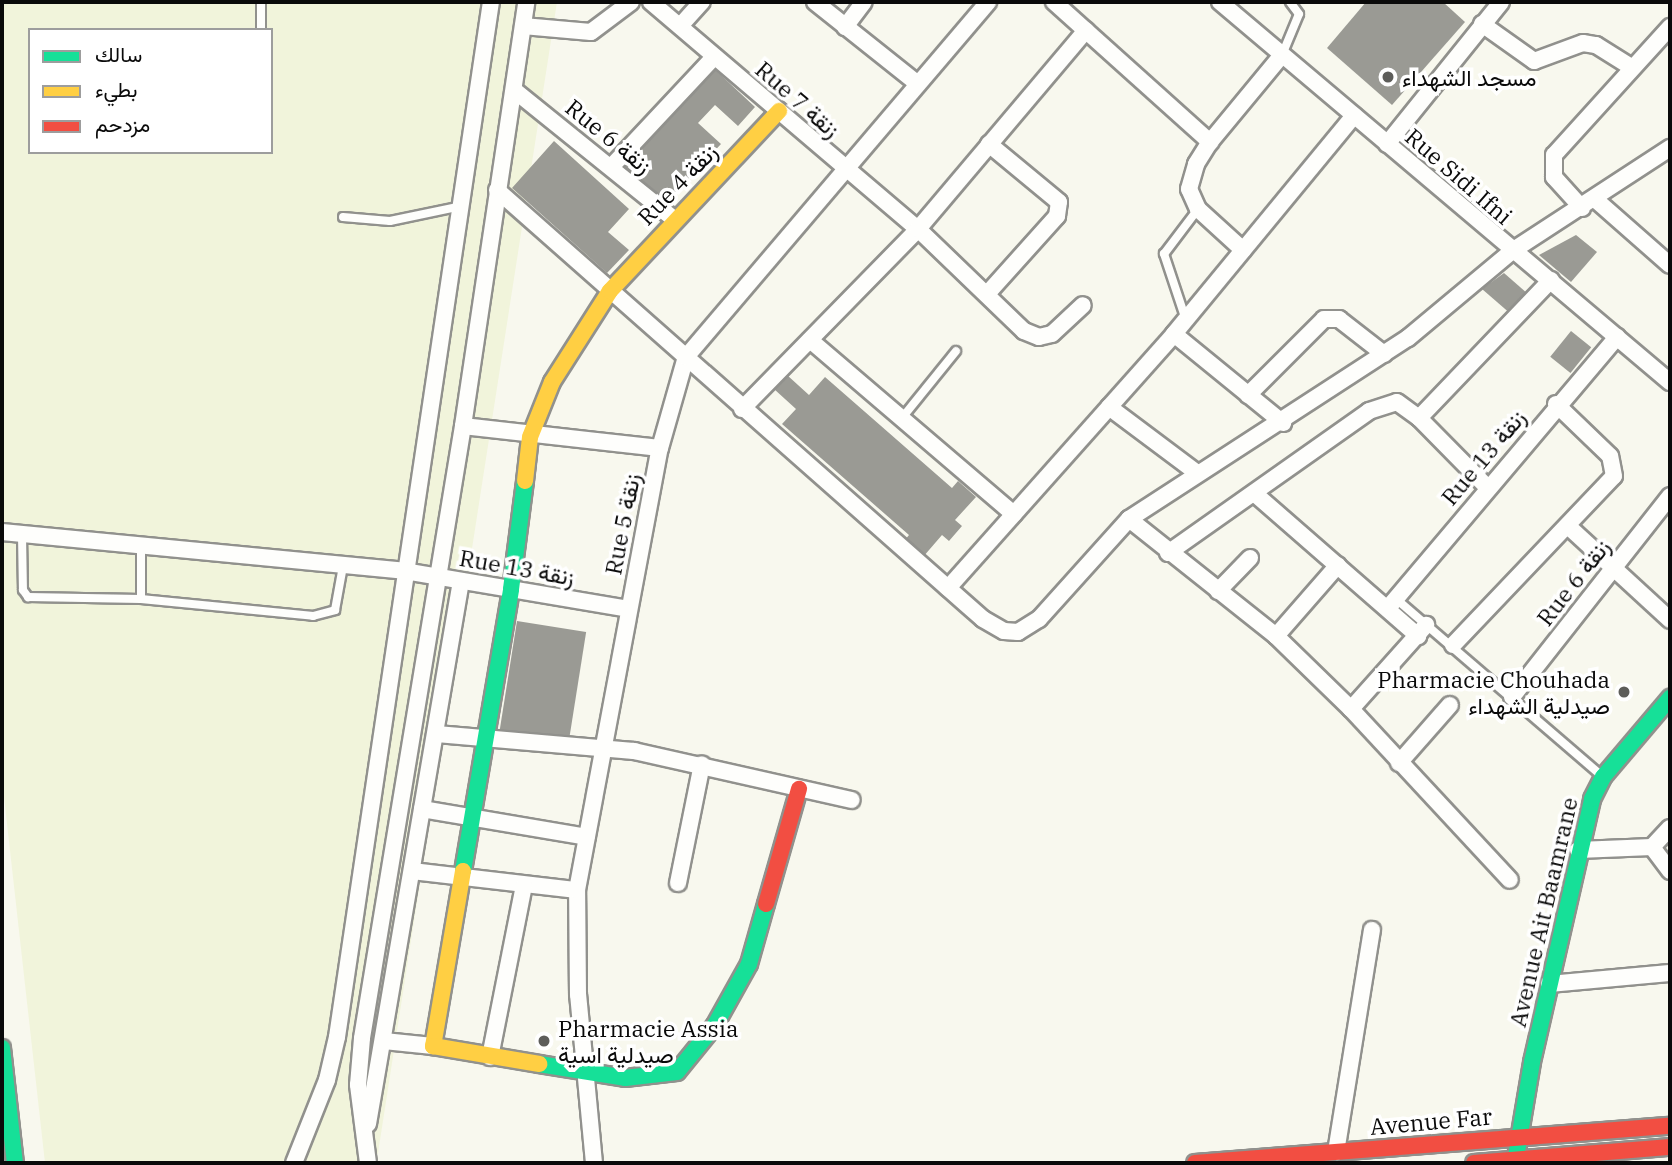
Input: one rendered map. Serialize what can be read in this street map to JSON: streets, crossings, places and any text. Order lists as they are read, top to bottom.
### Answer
{
  "streets": {
    "street": [
      "Rue 7 زنقة",
      "Rue 6 زنقة",
      "Rue Sidi Ifni",
      "Rue 4 زنقة",
      "Rue 13 زنقة",
      "Rue 5 زنقة",
      "Avenue Ait Baamrane",
      "Avenue Far"
    ]
  },
  "crossings": [
    ["Rue 7 زنقة", "Rue 4 زنقة"],
    ["Rue 7 زنقة", "Rue 5 زنقة"],
    ["Rue 6 زنقة", "Rue 4 زنقة"],
    ["Rue Sidi Ifni", "Rue 13 زنقة"],
    ["Rue 4 زنقة", "Rue 13 زنقة"],
    ["Rue 13 زنقة", "Rue 5 زنقة"],
    ["Avenue Ait Baamrane", "Avenue Far"]
  ],
  "places": ["مسجد الشهداء", "Pharmacie Chouhada صيدلية الشهداء", "Pharmacie Assia صيدلية اسية"],
  "legend": ["سالك", "بطيء", "مزدحم"]
}
